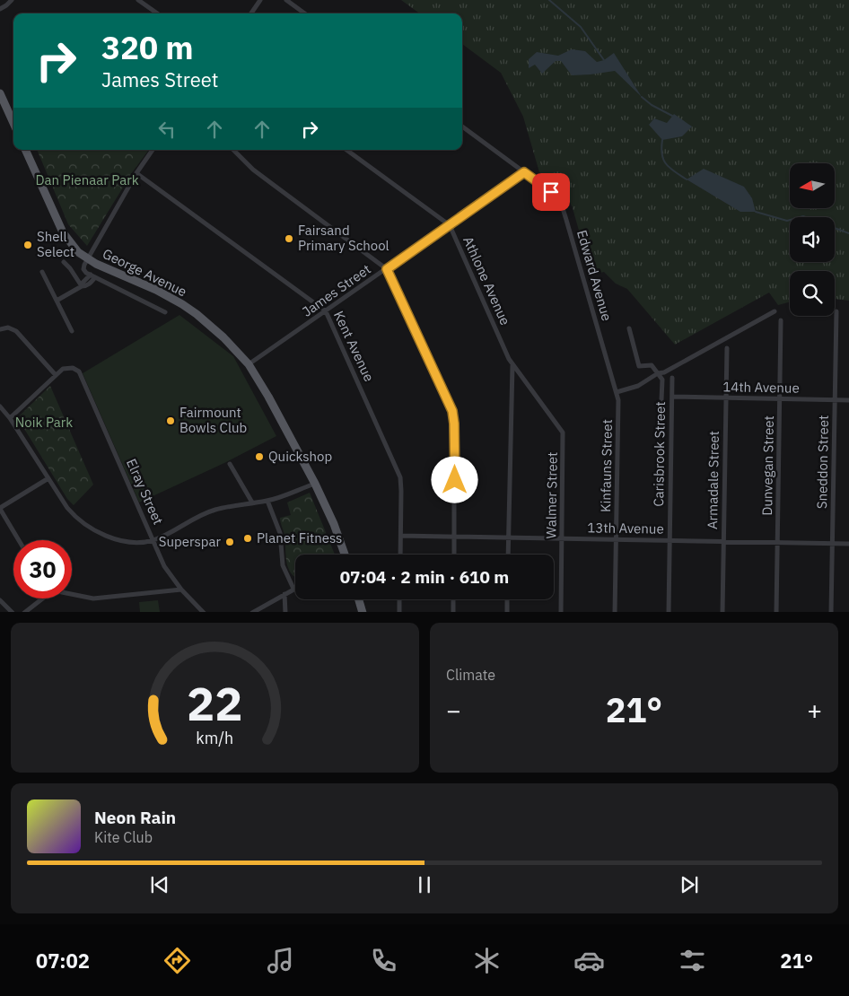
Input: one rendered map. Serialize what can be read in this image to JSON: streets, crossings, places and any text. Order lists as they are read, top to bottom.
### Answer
{
  "streets": {
    "main road": ["George Avenue"],
    "street": [
      "Edward Avenue",
      "Athlone Avenue",
      "James Street",
      "Kent Avenue",
      "14th Avenue",
      "Carisbrook Street",
      "Sneddon Street",
      "Kinfauns Street",
      "Dunvegan Street",
      "Armadale Street",
      "Elray Street",
      "Walmer Street",
      "13th Avenue"
    ]
  },
  "crossings": [
    ["George Avenue", "James Street"],
    ["Edward Avenue", "James Street"],
    ["Edward Avenue", "Kinfauns Street"],
    ["Athlone Avenue", "James Street"],
    ["Athlone Avenue", "Walmer Street"],
    ["James Street", "Kent Avenue"],
    ["Kent Avenue", "13th Avenue"],
    ["14th Avenue", "Carisbrook Street"],
    ["14th Avenue", "Sneddon Street"],
    ["14th Avenue", "Dunvegan Street"],
    ["14th Avenue", "Armadale Street"],
    ["Carisbrook Street", "13th Avenue"],
    ["Sneddon Street", "13th Avenue"],
    ["Kinfauns Street", "13th Avenue"],
    ["Dunvegan Street", "13th Avenue"],
    ["Armadale Street", "13th Avenue"],
    ["Walmer Street", "13th Avenue"]
  ],
  "parks": ["Dan Pienaar Park", "Noik Park"],
  "places": [
    "Fairsand Primary School",
    "Shell Select",
    "Fairmount Bowls Club",
    "Quickshop",
    "Planet Fitness",
    "Superspar"
  ],
  "north": "left",
  "page": {
    "turn": ["320 m", "James Street"],
    "limit": "30",
    "trip": "07:04 · 2 min · 610 m",
    "tile": "Climate",
    "heat": ["−", "21°", "+"],
    "song": ["Neon Rain", "Kite Club"],
    "tabs": ["07:02", "21°"],
    "gauge": ["22", "km/h"]
  }
}
